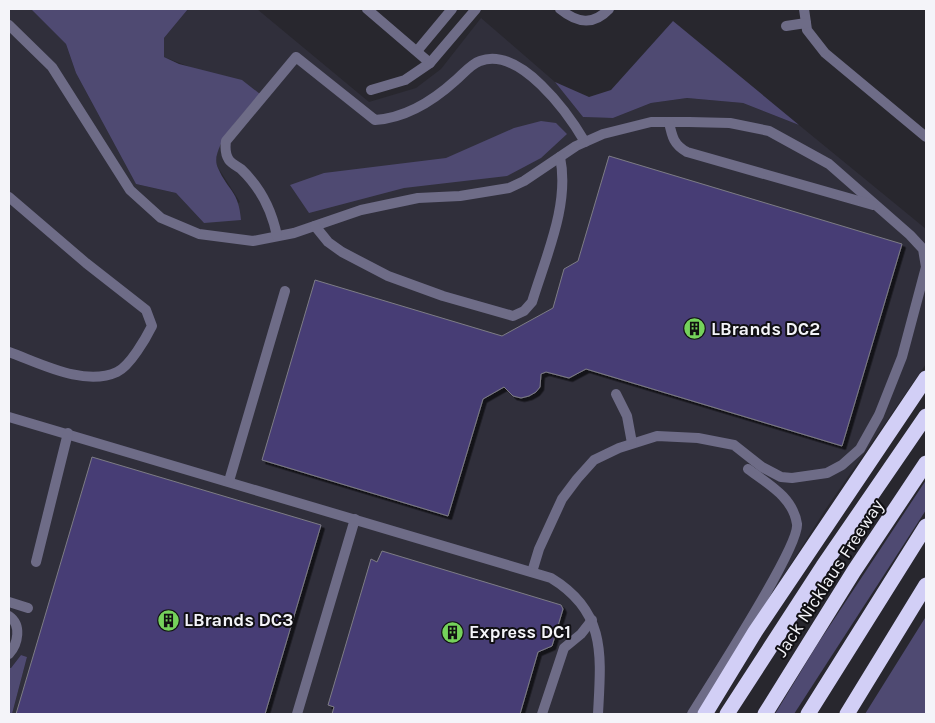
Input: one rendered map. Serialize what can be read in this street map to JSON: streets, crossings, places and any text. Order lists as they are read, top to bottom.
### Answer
{
  "streets": {
    "highway": ["Jack Nicklaus Freeway"]
  },
  "places": {
    "building": ["LBrands DC2", "LBrands DC3", "Express DC1"]
  }
}
